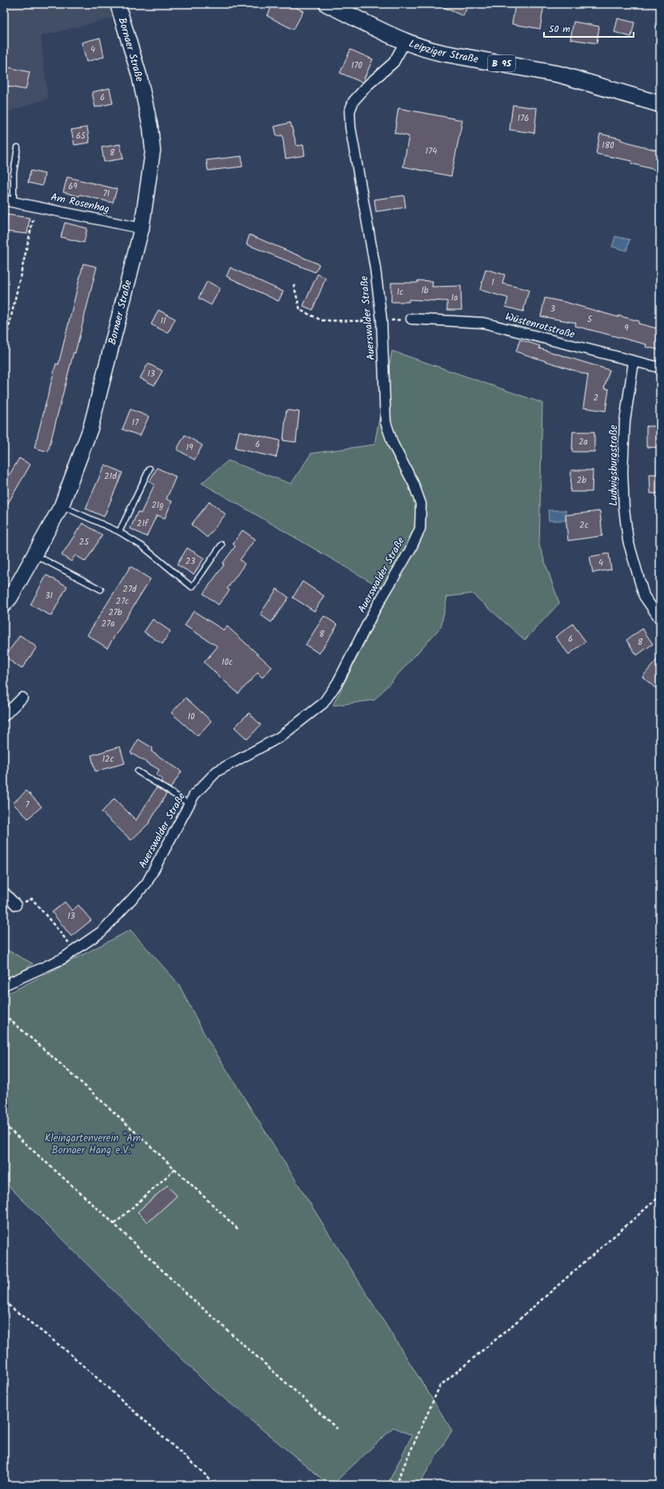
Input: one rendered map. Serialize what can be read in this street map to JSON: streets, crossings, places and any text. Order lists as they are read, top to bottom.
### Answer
{
  "streets": {
    "main road": ["Bornaer Straße", "Leipziger Straße", "B 95"],
    "street": [
      "Am Rosenhag",
      "Auerswalder Straße",
      "Wüstenrotstraße",
      "Ludwigsburgstraße"
    ]
  },
  "crossings": [
    ["Bornaer Straße", "Am Rosenhag"],
    ["Leipziger Straße", "Auerswalder Straße"],
    ["Wüstenrotstraße", "Ludwigsburgstraße"]
  ],
  "parks": ["Kleingartenverein \"Am Bornaer Hang e.V.\""],
  "house_numbers": [
    "4",
    "170",
    "6",
    "176",
    "65",
    "180",
    "174",
    "8",
    "69",
    "71",
    "1",
    "1b",
    "1c",
    "1a",
    "3",
    "5",
    "11",
    "9",
    "13",
    "2",
    "17",
    "2a",
    "6",
    "19",
    "21d",
    "2b",
    "21g",
    "21f",
    "2c",
    "25",
    "23",
    "4",
    "27d",
    "31",
    "27c",
    "27b",
    "27a",
    "8",
    "6",
    "8",
    "10c",
    "10",
    "12c",
    "7",
    "13"
  ],
  "scale_bar": "50 m"
}
